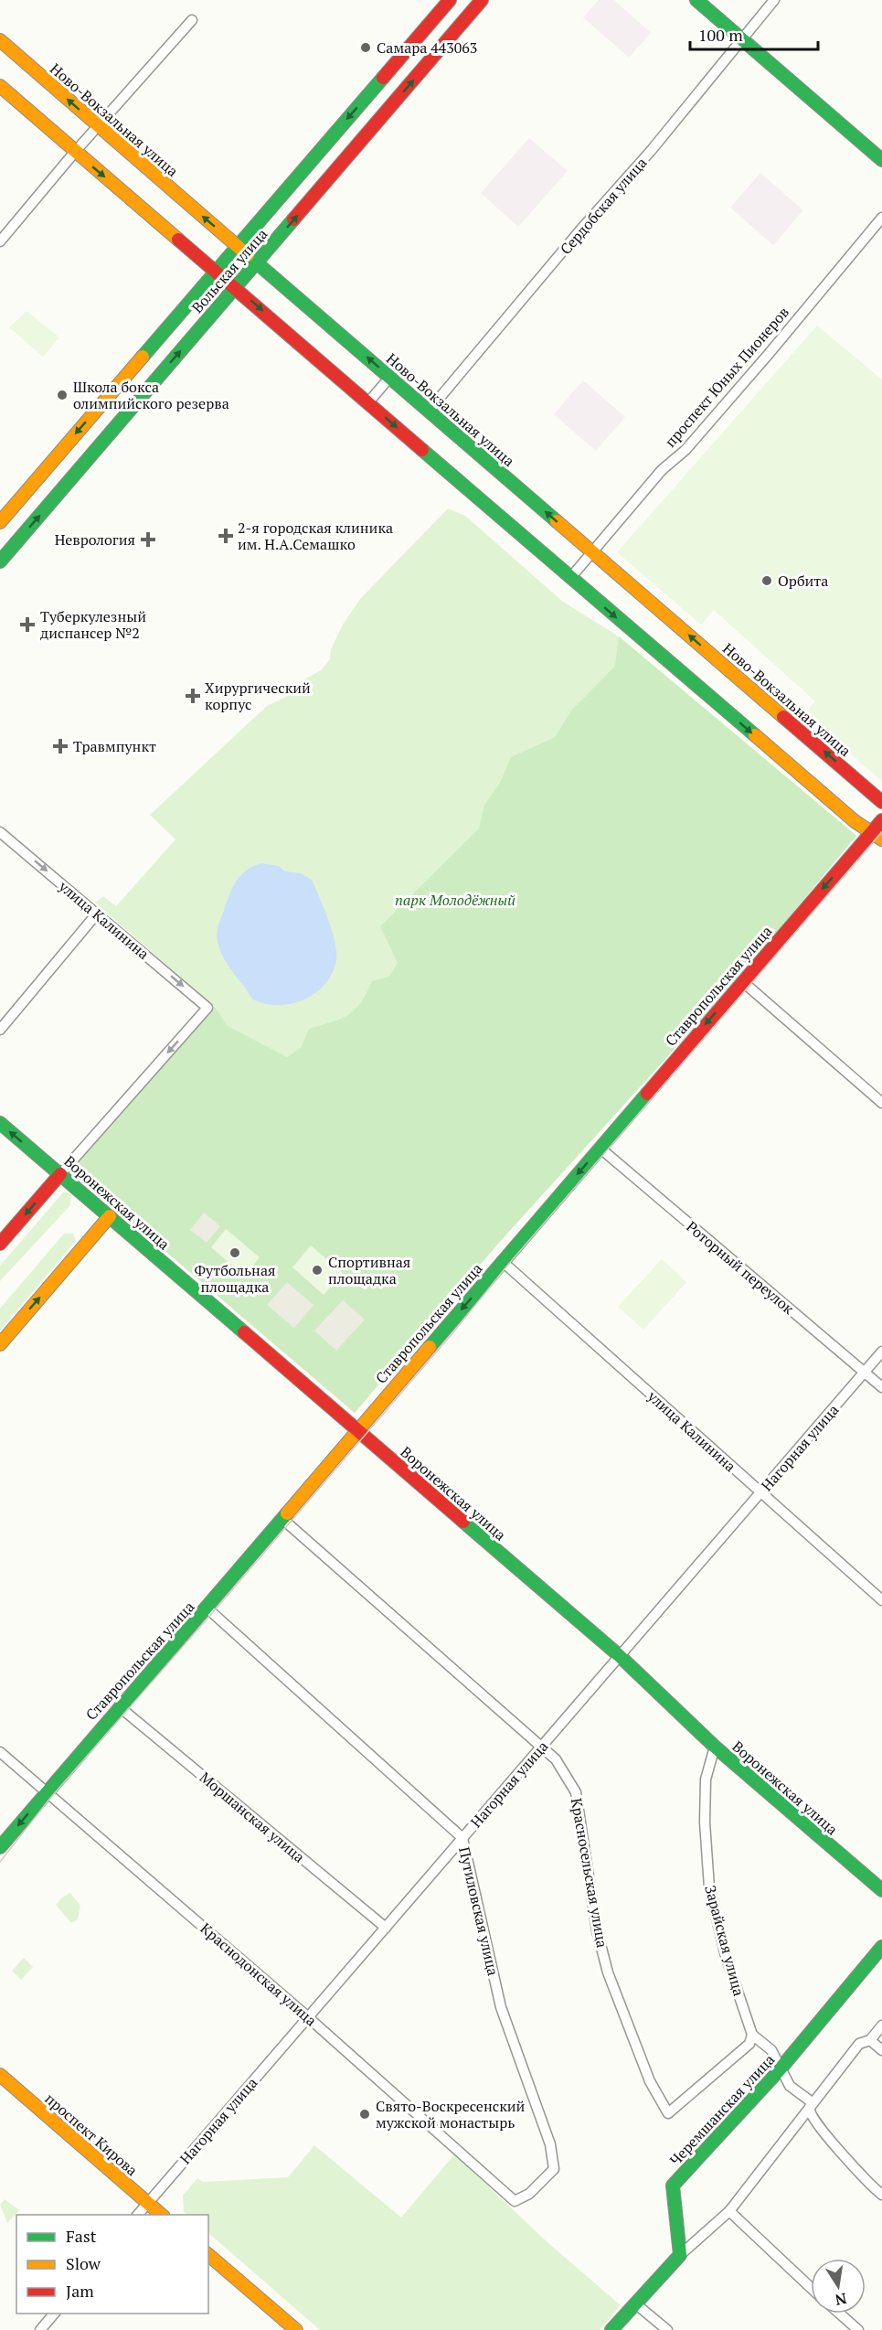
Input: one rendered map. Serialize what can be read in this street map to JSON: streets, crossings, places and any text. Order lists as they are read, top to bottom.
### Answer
{
  "streets": {
    "main road": [
      "Ново-Вокзальная улица",
      "Вольская улица",
      "Ставропольская улица",
      "Воронежская улица",
      "Черемшанская улица",
      "проспект Кирова"
    ],
    "street": [
      "Сердобская улица",
      "проспект Юных Пионеров",
      "улица Калинина",
      "Роторный переулок",
      "Нагорная улица",
      "Моршанская улица",
      "Красносельская улица",
      "Путиловская улица",
      "Зарайская улица",
      "Краснодонская улица"
    ]
  },
  "crossings": [
    ["Ново-Вокзальная улица", "Сердобская улица"],
    ["Ново-Вокзальная улица", "Вольская улица"],
    ["Ново-Вокзальная улица", "проспект Юных Пионеров"],
    ["улица Калинина", "Ставропольская улица"],
    ["улица Калинина", "Воронежская улица"],
    ["улица Калинина", "Нагорная улица"],
    ["Ставропольская улица", "Воронежская улица"],
    ["Ставропольская улица", "Роторный переулок"],
    ["Ставропольская улица", "Моршанская улица"],
    ["Ставропольская улица", "Красносельская улица"],
    ["Ставропольская улица", "Путиловская улица"],
    ["Ставропольская улица", "Краснодонская улица"],
    ["Воронежская улица", "Нагорная улица"],
    ["Воронежская улица", "Зарайская улица"],
    ["Роторный переулок", "Нагорная улица"],
    ["Нагорная улица", "Моршанская улица"],
    ["Нагорная улица", "Красносельская улица"],
    ["Нагорная улица", "Путиловская улица"],
    ["Нагорная улица", "Краснодонская улица"],
    ["Нагорная улица", "проспект Кирова"],
    ["Красносельская улица", "Зарайская улица"],
    ["Путиловская улица", "Краснодонская улица"],
    ["Зарайская улица", "Черемшанская улица"]
  ],
  "one_way": ["Ставропольская улица"],
  "parks": ["парк Молодёжный"],
  "places": {
    "other": [
      "Самара 443063",
      "Школа бокса олимпийского резерва",
      "Орбита",
      "Футбольная площадка",
      "Спортивная площадка",
      "Свято-Воскресенский мужской монастырь"
    ],
    "health": [
      "2-я городская клиника им. Н.А.Семашко",
      "Неврология",
      "Туберкулезный диспансер №2",
      "Хирургический корпус",
      "Травмпункт"
    ]
  },
  "legend": ["Fast", "Slow", "Jam"],
  "scale_bar": "100 m",
  "north": "bottom"
}
